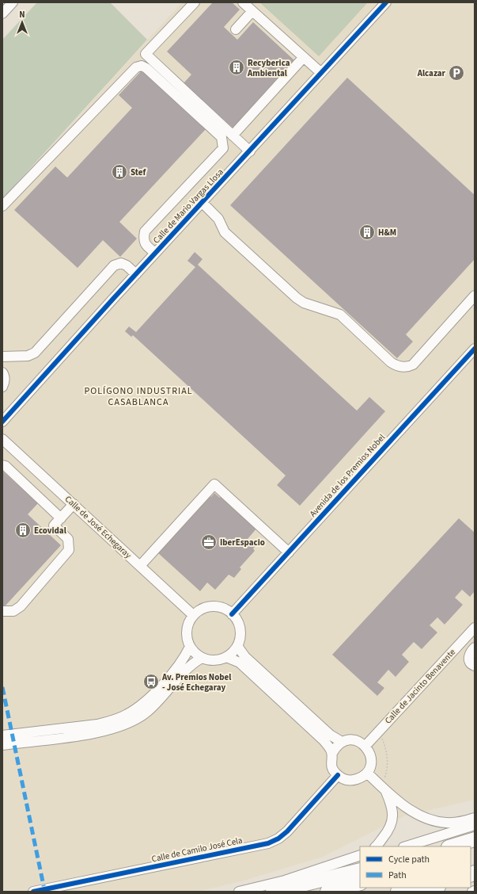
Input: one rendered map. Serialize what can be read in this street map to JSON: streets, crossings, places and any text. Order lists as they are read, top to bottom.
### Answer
{
  "streets": {
    "street": [
      "Calle de Mario Vargas Llosa",
      "Avenida de los Premios Nobel",
      "Calle de José Echegaray",
      "Calle de Jacinto Benavente",
      "Calle de Camilo José Cela"
    ]
  },
  "crossings": [
    ["Avenida de los Premios Nobel", "Calle de José Echegaray"],
    ["Calle de Jacinto Benavente", "Calle de Camilo José Cela"]
  ],
  "districts": ["POLÍGONO INDUSTRIAL CASABLANCA"],
  "places": {
    "building": [
      "Recyberica Ambiental",
      "Stef",
      "H&M",
      "Ecovidal"
    ],
    "parking": ["Alcazar"],
    "office": ["IberEspacio"],
    "bus stop": ["Av. Premios Nobel - José Echegaray"]
  },
  "legend": ["Cycle path", "Path"],
  "north": "top"
}
